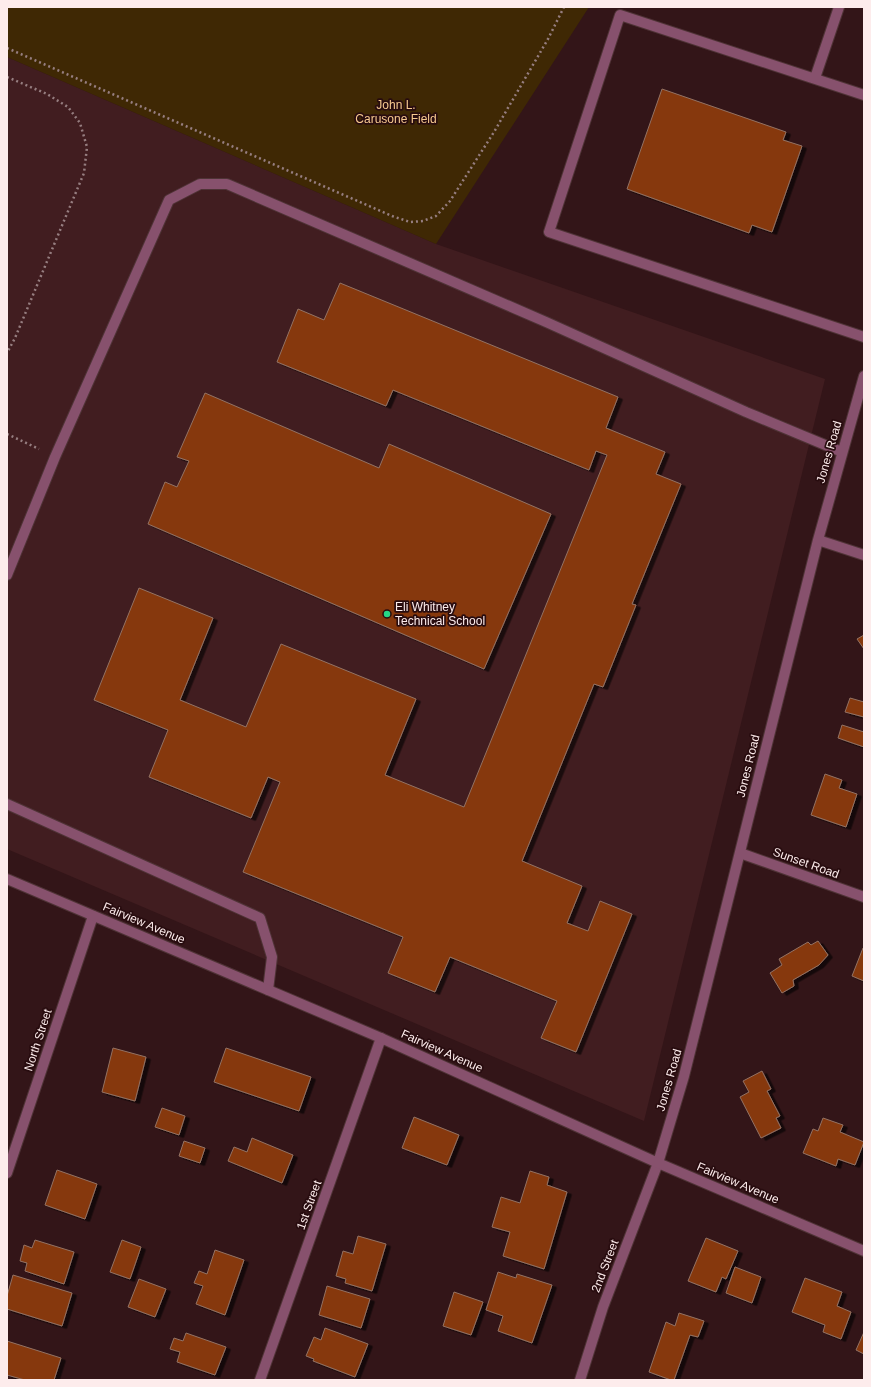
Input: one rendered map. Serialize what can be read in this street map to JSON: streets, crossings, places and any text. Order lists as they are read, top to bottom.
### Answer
{
  "streets": {
    "street": [
      "Jones Road",
      "Sunset Road",
      "Fairview Avenue",
      "North Street",
      "1st Street",
      "2nd Street"
    ]
  },
  "crossings": [
    ["Jones Road", "Sunset Road"],
    ["Jones Road", "Fairview Avenue"],
    ["Jones Road", "2nd Street"],
    ["Fairview Avenue", "North Street"],
    ["Fairview Avenue", "1st Street"],
    ["Fairview Avenue", "2nd Street"]
  ],
  "parks": ["John L. Carusone Field"],
  "places": ["Eli Whitney Technical School"]
}
